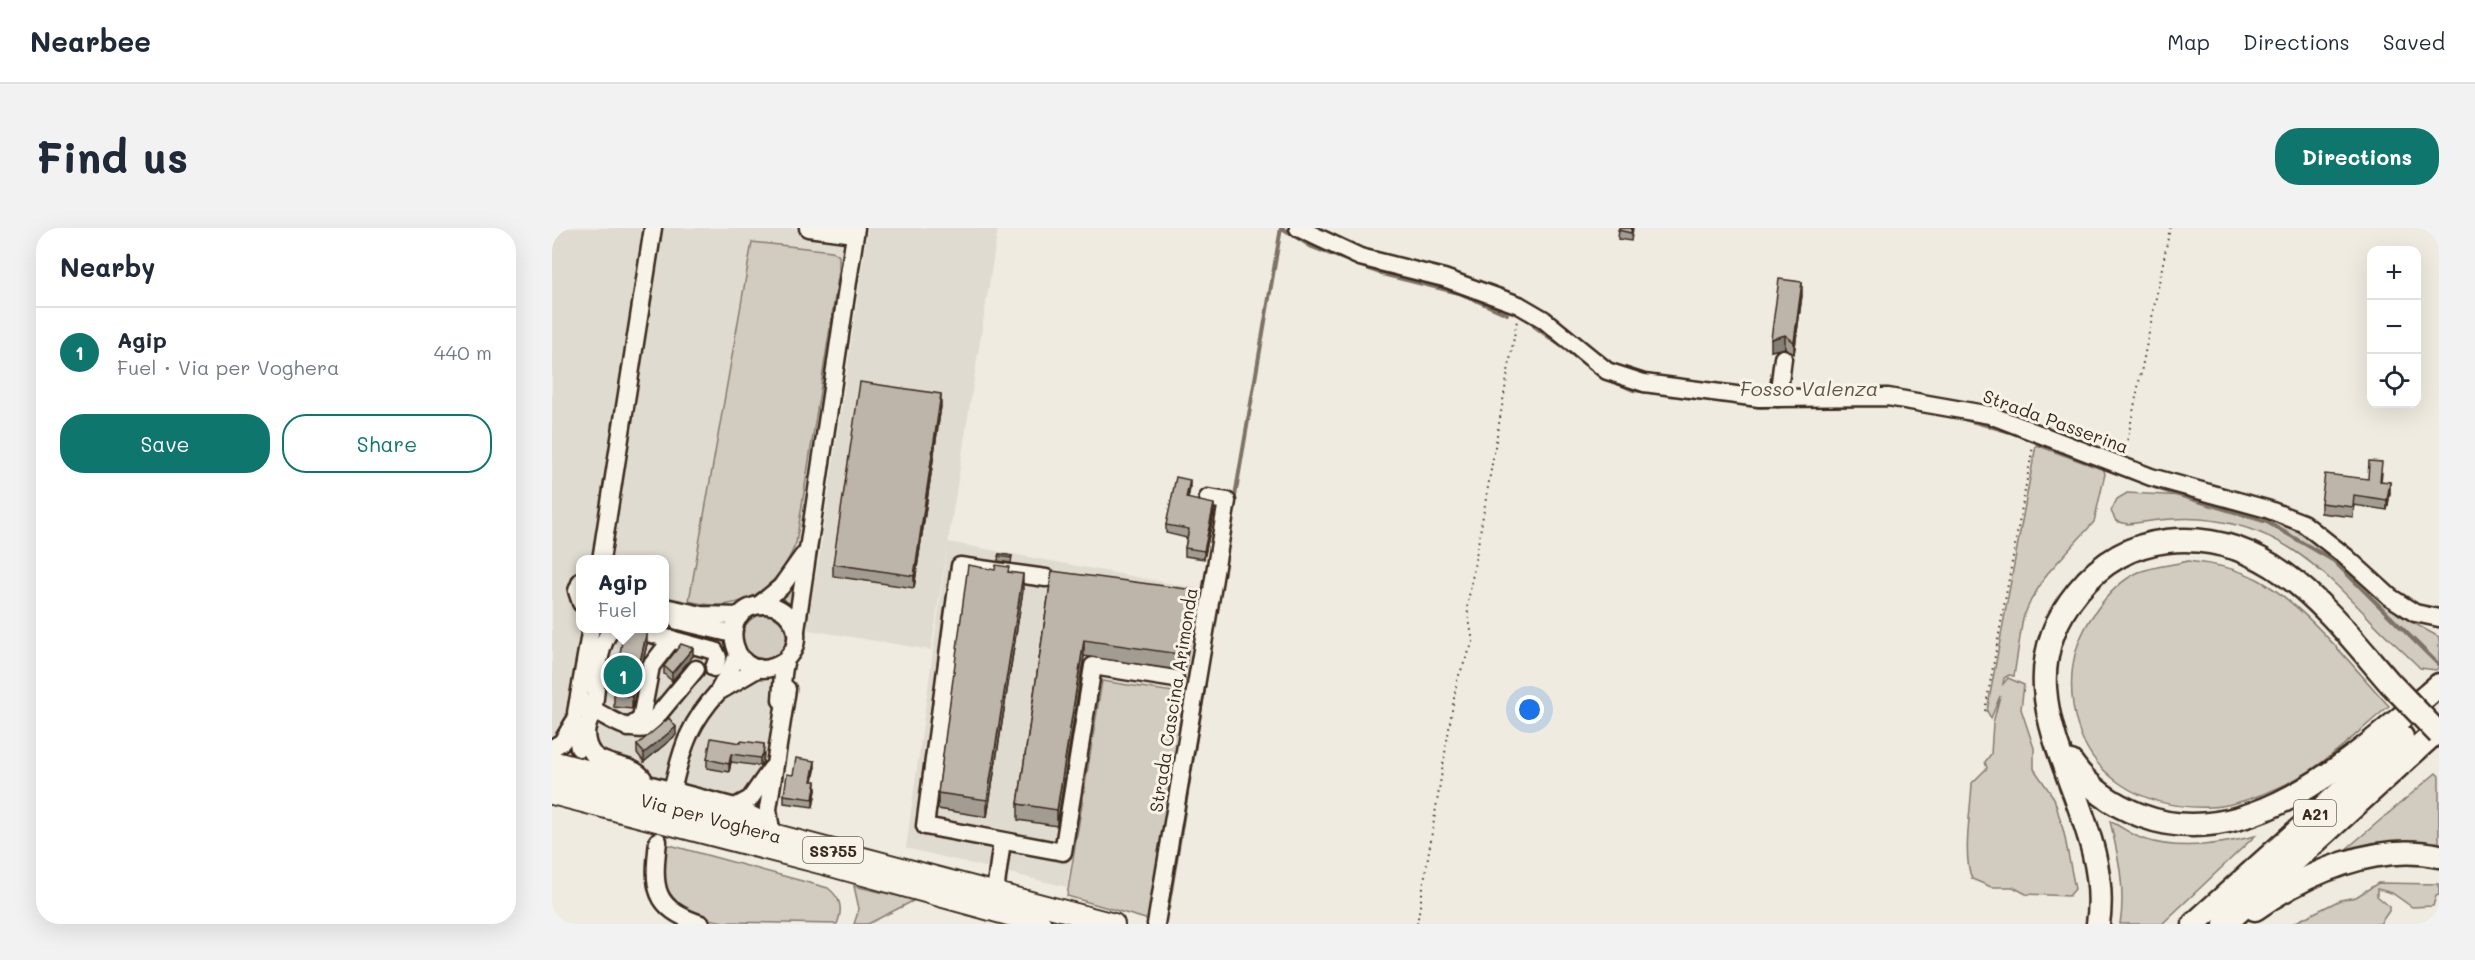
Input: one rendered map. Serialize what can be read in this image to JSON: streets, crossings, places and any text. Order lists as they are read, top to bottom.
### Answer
{
  "streets": {
    "highway": ["A21"],
    "main road": ["Via per Voghera", "SS755"],
    "street": ["Strada Passerina", "Strada Cascina Arimonda"]
  },
  "water": ["Fosso Valenza"],
  "page": {
    "header": "Nearbee",
    "nav": ["Map", "Directions", "Saved"],
    "buttons": [
      "Directions",
      ["Save", "Share"]
    ],
    "title": "Find us",
    "heading": "Nearby",
    "map_buttons": ["+", "−"],
    "list": [
      {
        "mark": "1",
        "name": "Agip",
        "note": "Fuel · Via per Voghera",
        "value": "440 m"
      }
    ],
    "popup": ["Agip", "Fuel"],
    "pins": "1"
  }
}
